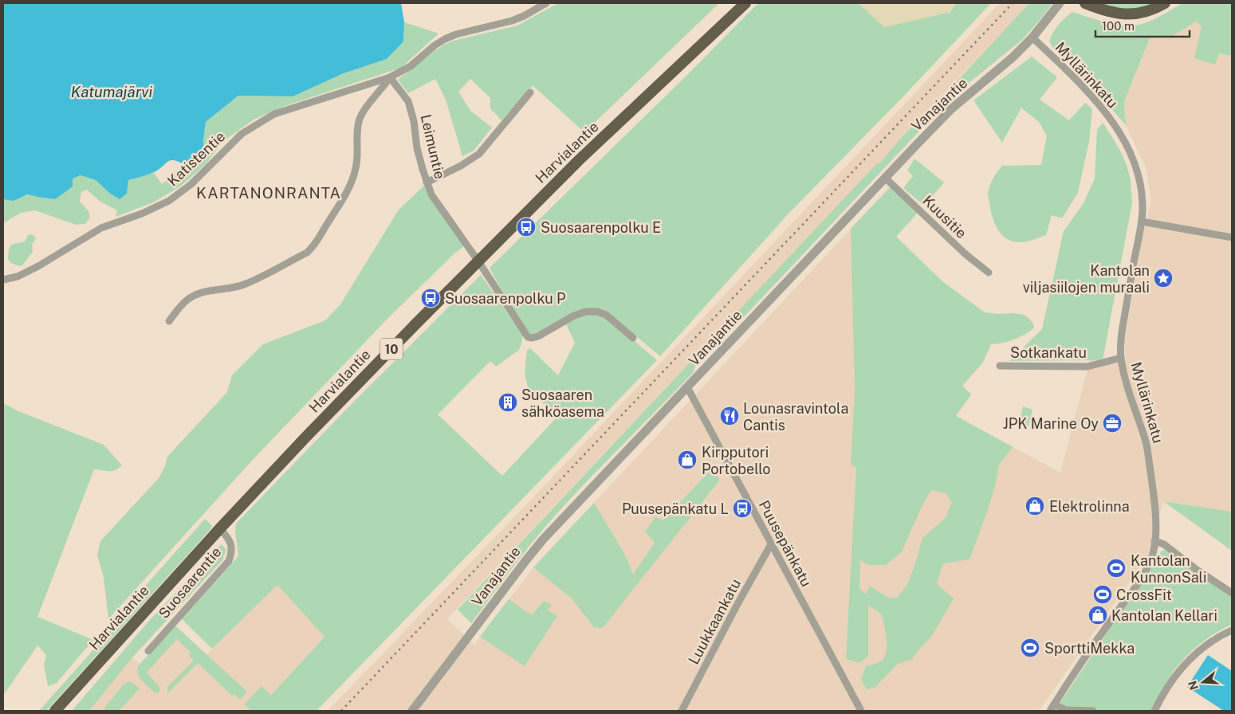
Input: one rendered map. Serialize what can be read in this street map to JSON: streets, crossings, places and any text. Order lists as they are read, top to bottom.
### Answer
{
  "streets": {
    "highway": ["Harvialantie", "10"],
    "street": [
      "Myllärinkatu",
      "Vanajantie",
      "Leimuntie",
      "Katistentie",
      "Kuusitie",
      "Sotkankatu",
      "Puusepänkatu",
      "Suosaarentie",
      "Luukkaankatu"
    ]
  },
  "crossings": [
    ["Myllärinkatu", "Vanajantie"],
    ["Myllärinkatu", "Sotkankatu"],
    ["Vanajantie", "Kuusitie"],
    ["Vanajantie", "Puusepänkatu"],
    ["Leimuntie", "Harvialantie"],
    ["Leimuntie", "Katistentie"],
    ["Harvialantie", "Suosaarentie"],
    ["Puusepänkatu", "Luukkaankatu"]
  ],
  "districts": ["KARTANONRANTA"],
  "water": ["Katumajärvi"],
  "places": {
    "bus stop": ["Suosaarenpolku E", "Suosaarenpolku P", "Puusepänkatu L"],
    "place": ["Kantolan viljasiilojen muraali"],
    "building": ["Suosaaren sähköasema"],
    "restaurant": ["Lounasravintola Cantis"],
    "office": ["JPK Marine Oy"],
    "shop": ["Kirpputori Portobello", "Elektrolinna", "Kantolan Kellari"],
    "sports": ["Kantolan KunnonSali", "CrossFit", "SporttiMekka"]
  },
  "scale_bar": "100 m",
  "north": "left"
}
